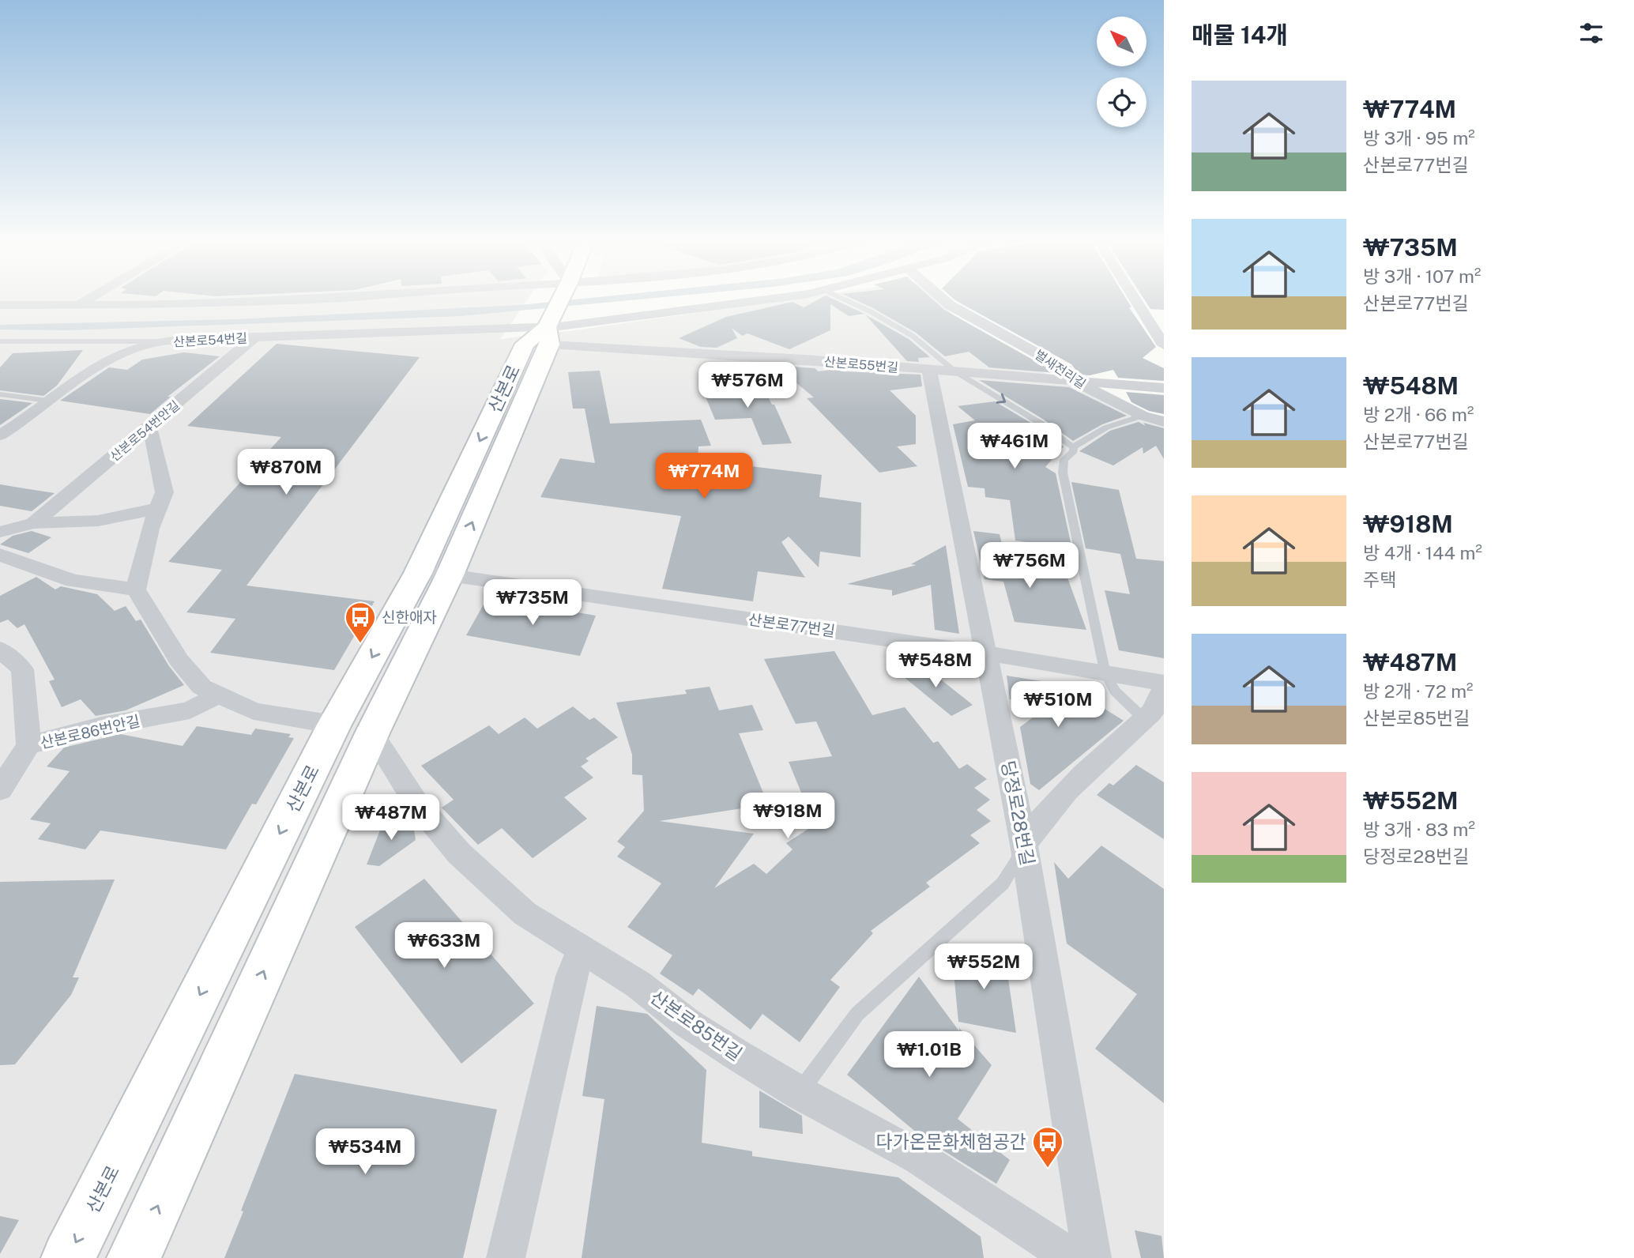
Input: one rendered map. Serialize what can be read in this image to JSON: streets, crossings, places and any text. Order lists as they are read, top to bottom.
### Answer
{
  "streets": {
    "street": [
      "산본로54번길",
      "산본로55번길",
      "벌새전리길",
      "산본로",
      "산본로54번안길",
      "산본로77번길",
      "산본로86번안길",
      "당정로28번길",
      "산본로85번길"
    ]
  },
  "crossings": [
    ["산본로54번길", "산본로55번길"],
    ["산본로54번길", "산본로"],
    ["산본로54번길", "산본로54번안길"],
    ["산본로55번길", "벌새전리길"],
    ["산본로55번길", "산본로"],
    ["산본로55번길", "당정로28번길"],
    ["산본로", "산본로77번길"],
    ["산본로", "산본로85번길"],
    ["산본로77번길", "당정로28번길"]
  ],
  "places": {
    "bus stop": ["신한애자", "다가온문화체험공간"]
  },
  "north": "top left",
  "page": {
    "heading": "매물 14개",
    "list": [
      {
        "name": "₩774M",
        "note": "방 3개 · 95 m² · 산본로77번길"
      },
      {
        "name": "₩735M",
        "note": "방 3개 · 107 m² · 산본로77번길"
      },
      {
        "name": "₩548M",
        "note": "방 2개 · 66 m² · 산본로77번길"
      },
      {
        "name": "₩918M",
        "note": "방 4개 · 144 m² · 주택"
      },
      {
        "name": "₩487M",
        "note": "방 2개 · 72 m² · 산본로85번길"
      },
      {
        "name": "₩552M",
        "note": "방 3개 · 83 m² · 당정로28번길"
      }
    ],
    "price": [
      "₩576M",
      "₩461M",
      "₩870M",
      "₩774M",
      "₩756M",
      "₩735M",
      "₩548M",
      "₩510M",
      "₩918M",
      "₩487M",
      "₩633M",
      "₩552M",
      "₩1.01B",
      "₩534M"
    ]
  }
}
